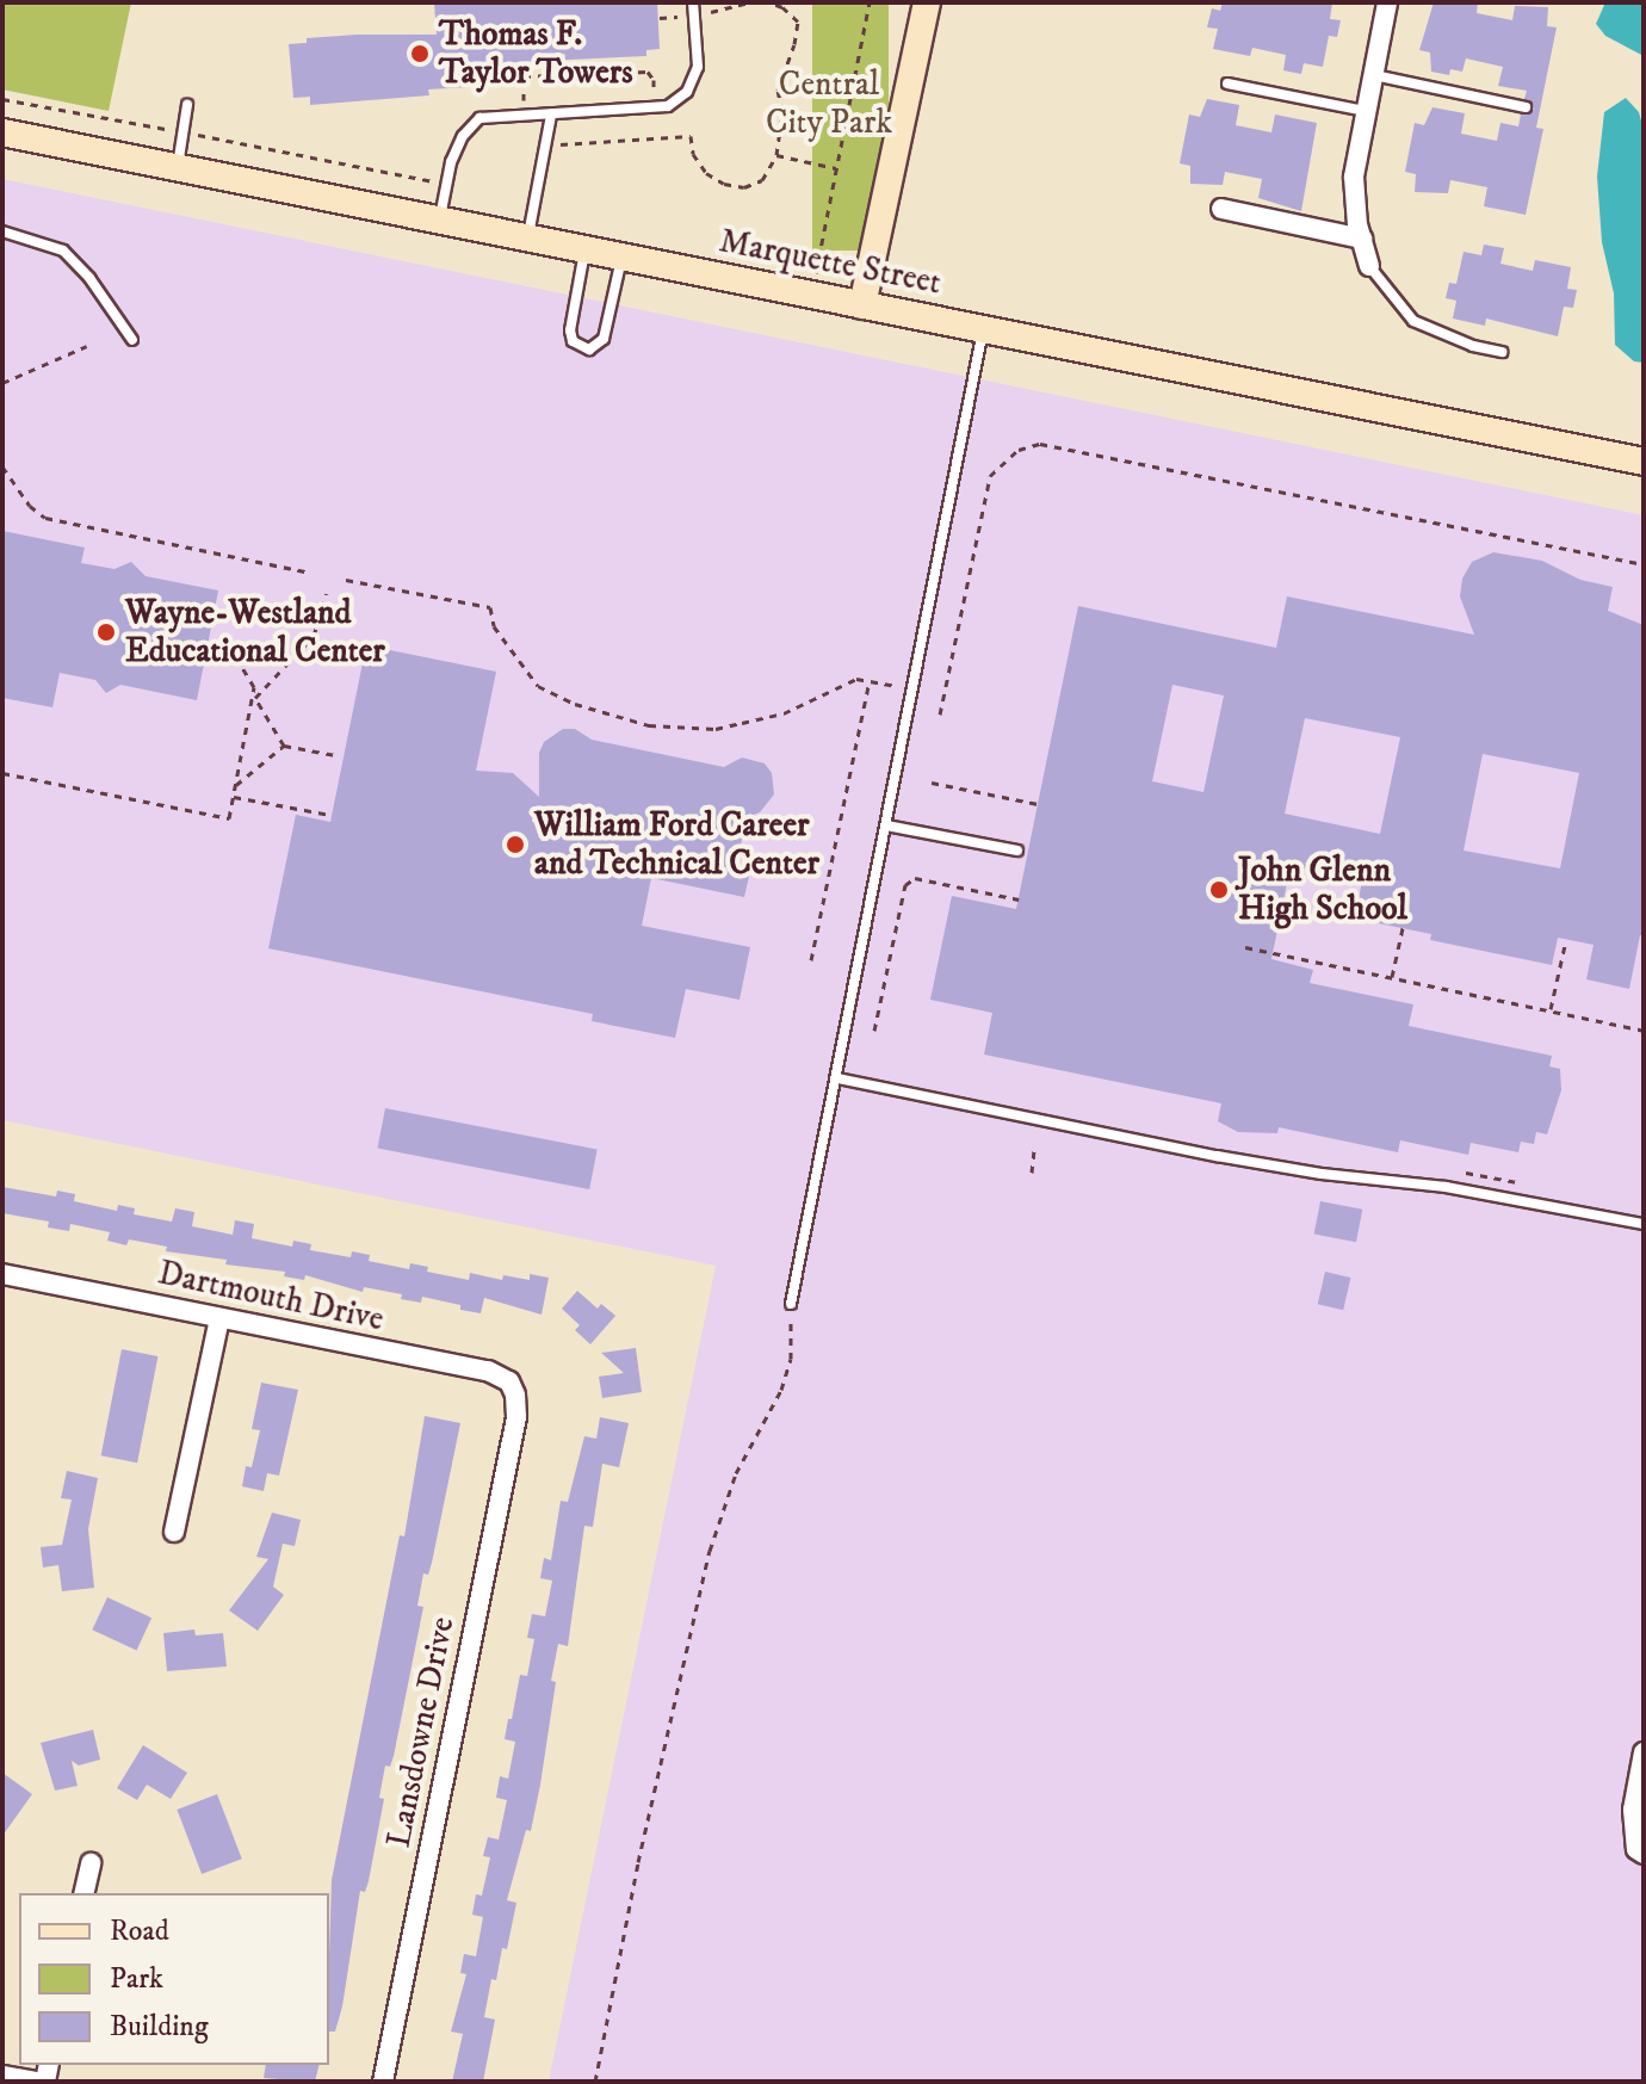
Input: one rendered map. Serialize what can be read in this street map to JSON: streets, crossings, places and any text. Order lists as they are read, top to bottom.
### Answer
{
  "streets": {
    "street": ["Marquette Street", "Dartmouth Drive", "Lansdowne Drive"]
  },
  "crossings": [
    ["Dartmouth Drive", "Lansdowne Drive"]
  ],
  "parks": ["Central City Park"],
  "places": [
    "Thomas F. Taylor Towers",
    "Wayne-Westland Educational Center",
    "William Ford Career and Technical Center",
    "John Glenn High School"
  ],
  "legend": ["Road", "Park", "Building"]
}
